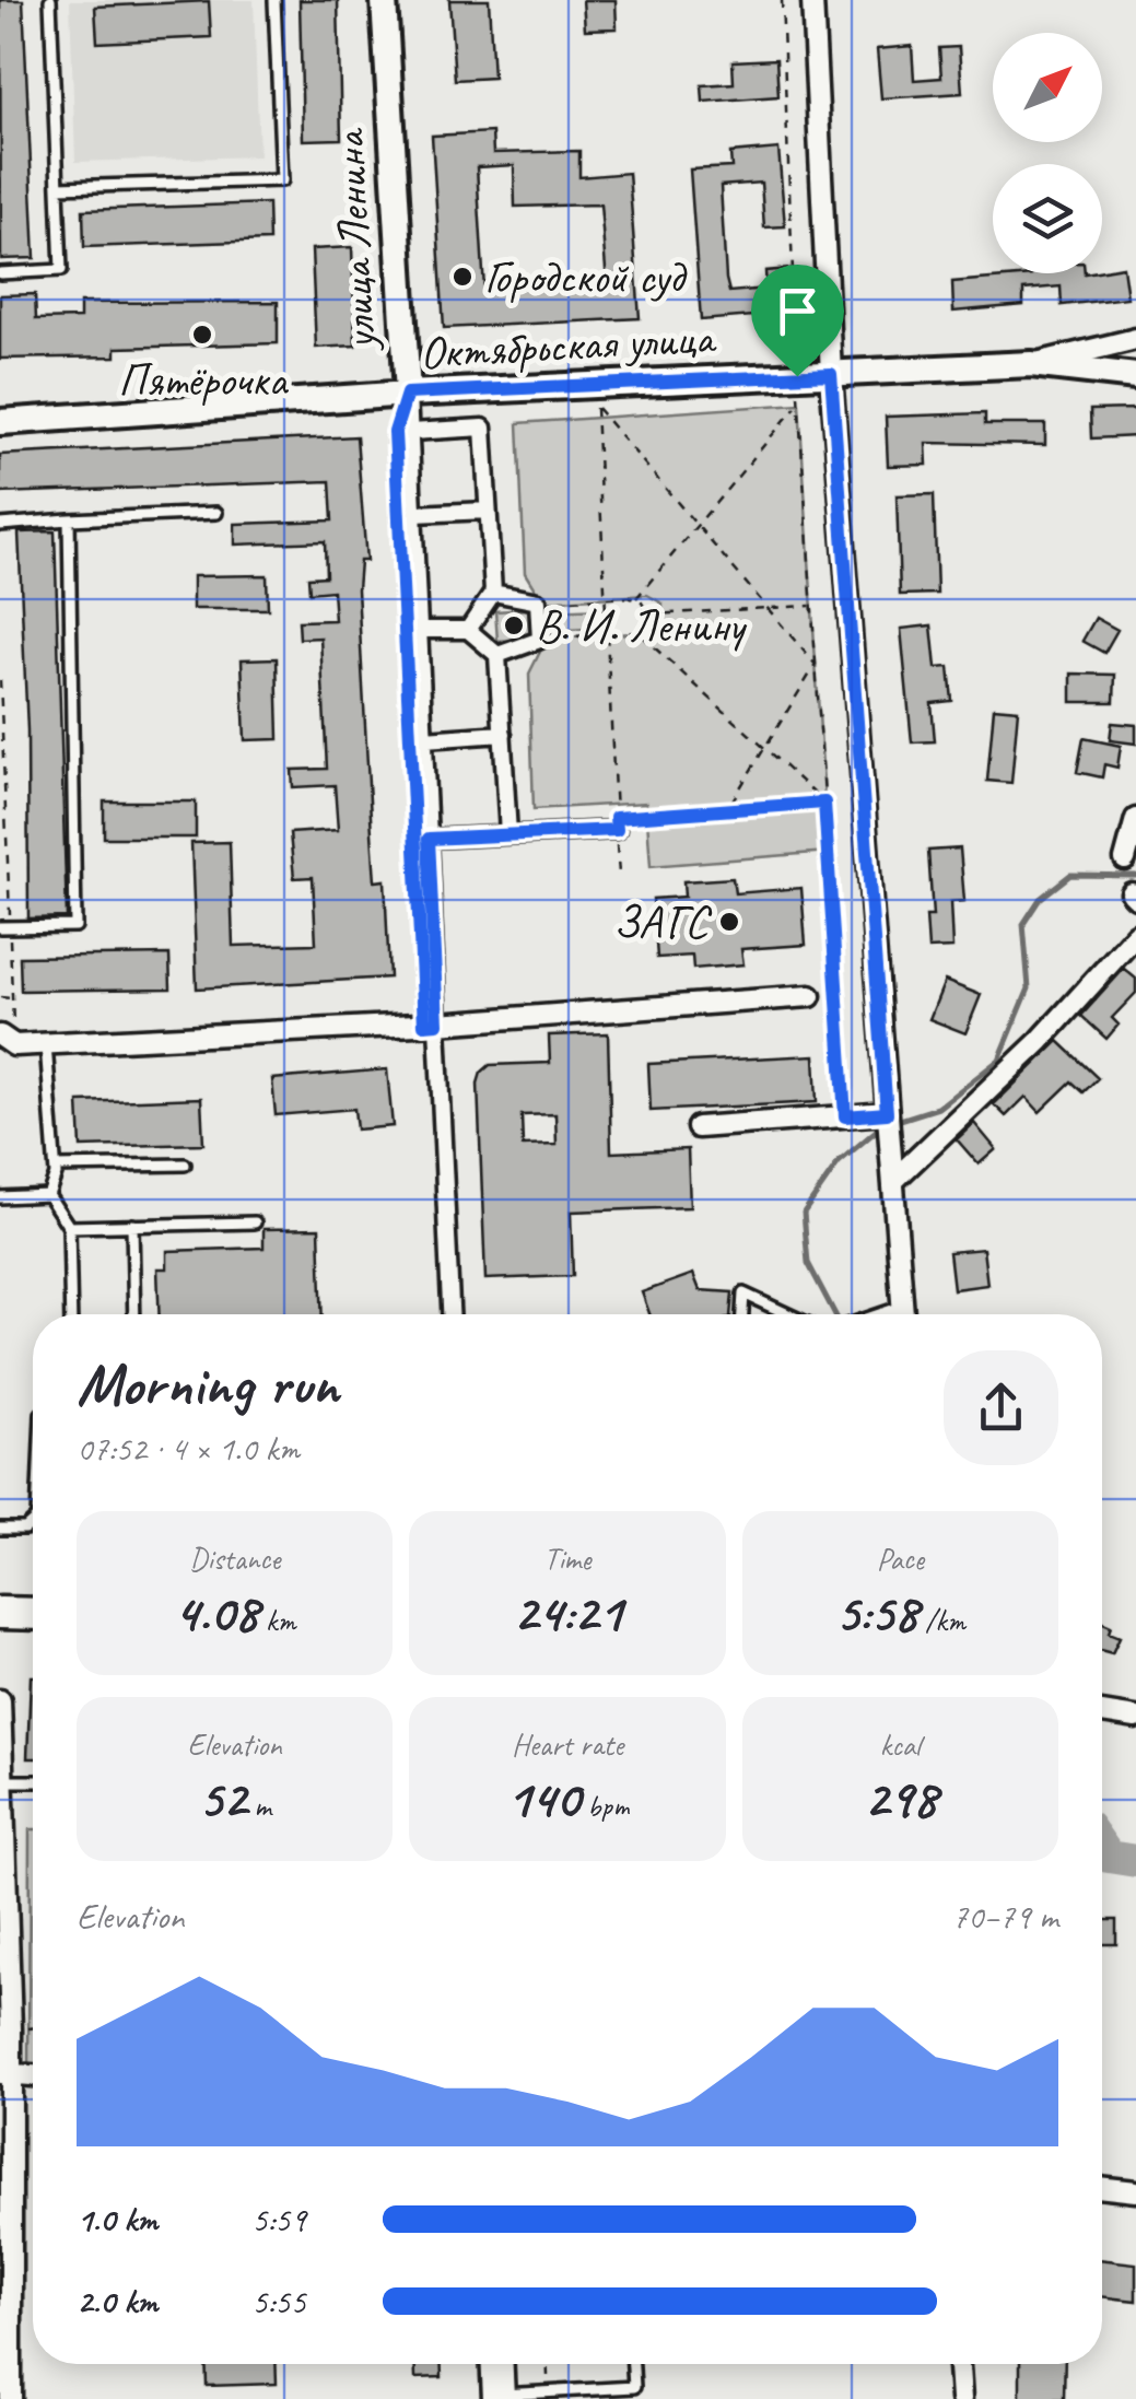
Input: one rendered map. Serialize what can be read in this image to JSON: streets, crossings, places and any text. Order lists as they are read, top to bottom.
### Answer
{
  "streets": {
    "street": ["улица Ленина", "Октябрьская улица"]
  },
  "crossings": [
    ["улица Ленина", "Октябрьская улица"]
  ],
  "places": [
    "Городской суд",
    "Пятёрочка",
    "В. И. Ленину",
    "ЗАГС"
  ],
  "north": "top right",
  "page": {
    "heading": ["Morning run", "07:52 · 4 × 1.0 km"],
    "stats": [
      ["Distance", "4.08 km"],
      ["Time", "24:21"],
      ["Pace", "5:58 /km"],
      ["Elevation", "52 m"],
      ["Heart rate", "140 bpm"],
      ["kcal", "298"]
    ],
    "chart": ["Elevation", "70–79 m"],
    "list": [
      {
        "name": "1.0 km",
        "note": "5:59"
      },
      {
        "name": "2.0 km",
        "note": "5:55"
      }
    ]
  }
}
